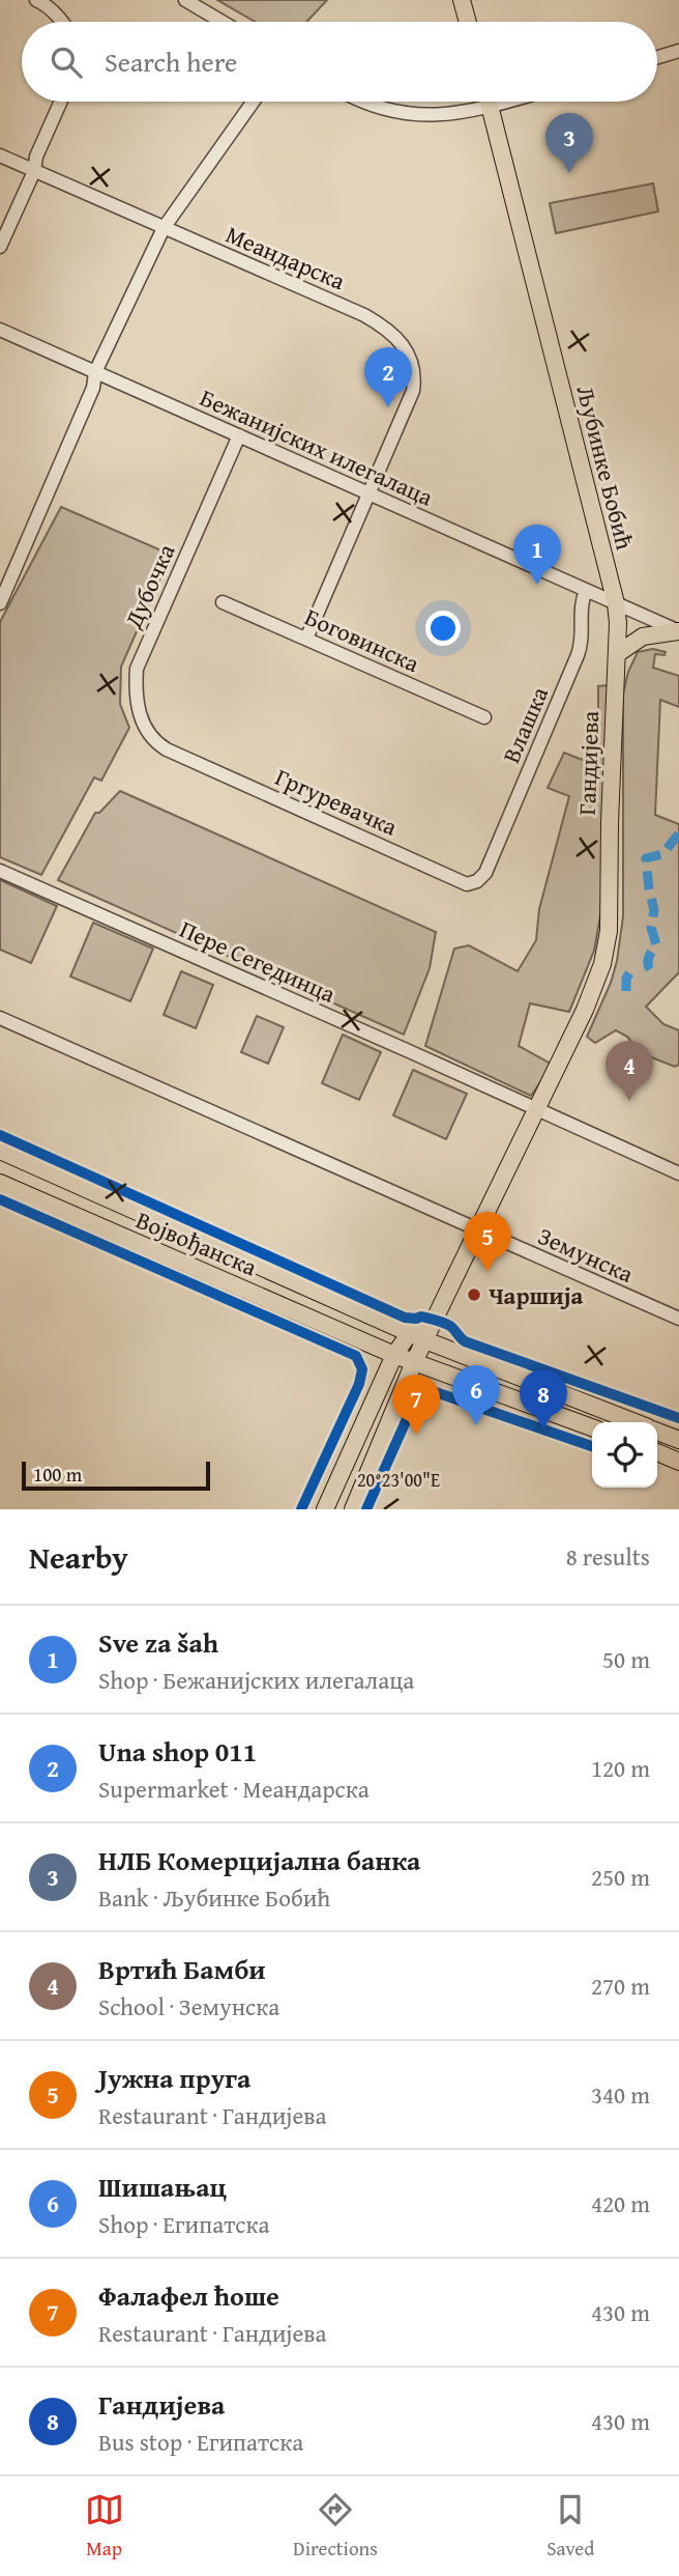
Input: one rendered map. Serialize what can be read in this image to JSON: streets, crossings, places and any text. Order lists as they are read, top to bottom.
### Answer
{
  "streets": {
    "main road": ["Љубинке Бобић", "Гандијева", "Војвођанска"],
    "street": [
      "Меандарска",
      "Бежанијских илегалаца",
      "Дубочка",
      "Боговинска",
      "Влашка",
      "Гргуревачка",
      "Пере Сегединца",
      "Земунска"
    ]
  },
  "crossings": [
    ["Меандарска", "Бежанијских илегалаца"],
    ["Меандарска", "Боговинска"],
    ["Бежанијских илегалаца", "Љубинке Бобић"],
    ["Бежанијских илегалаца", "Дубочка"],
    ["Бежанијских илегалаца", "Влашка"],
    ["Бежанијских илегалаца", "Гандијева"],
    ["Љубинке Бобић", "Гандијева"],
    ["Дубочка", "Гргуревачка"],
    ["Влашка", "Гргуревачка"],
    ["Гандијева", "Пере Сегединца"],
    ["Гандијева", "Војвођанска"],
    ["Гандијева", "Земунска"]
  ],
  "places": ["Чаршија"],
  "scale_bar": "100 m",
  "page": {
    "search": "Search here",
    "pins": [
      "3",
      "2",
      "1",
      "4",
      "5",
      "6",
      "8",
      "7"
    ],
    "scale": "100 m",
    "heading": ["Nearby", "8 results"],
    "list": [
      {
        "mark": "1",
        "name": "Sve za šah",
        "note": "Shop · Бежанијских илегалаца",
        "value": "50 m"
      },
      {
        "mark": "2",
        "name": "Una shop 011",
        "note": "Supermarket · Меандарска",
        "value": "120 m"
      },
      {
        "mark": "3",
        "name": "НЛБ Комерцијална банка",
        "note": "Bank · Љубинке Бобић",
        "value": "250 m"
      },
      {
        "mark": "4",
        "name": "Вртић Бамби",
        "note": "School · Земунска",
        "value": "270 m"
      },
      {
        "mark": "5",
        "name": "Јужна пруга",
        "note": "Restaurant · Гандијева",
        "value": "340 m"
      },
      {
        "mark": "6",
        "name": "Шишањац",
        "note": "Shop · Египатска",
        "value": "420 m"
      },
      {
        "mark": "7",
        "name": "Фалафел ћоше",
        "note": "Restaurant · Гандијева",
        "value": "430 m"
      },
      {
        "mark": "8",
        "name": "Гандијева",
        "note": "Bus stop · Египатска",
        "value": "430 m"
      }
    ],
    "nav": ["Map", "Directions", "Saved"]
  },
  "coordinates": ["20°23'00\"E"]
}
